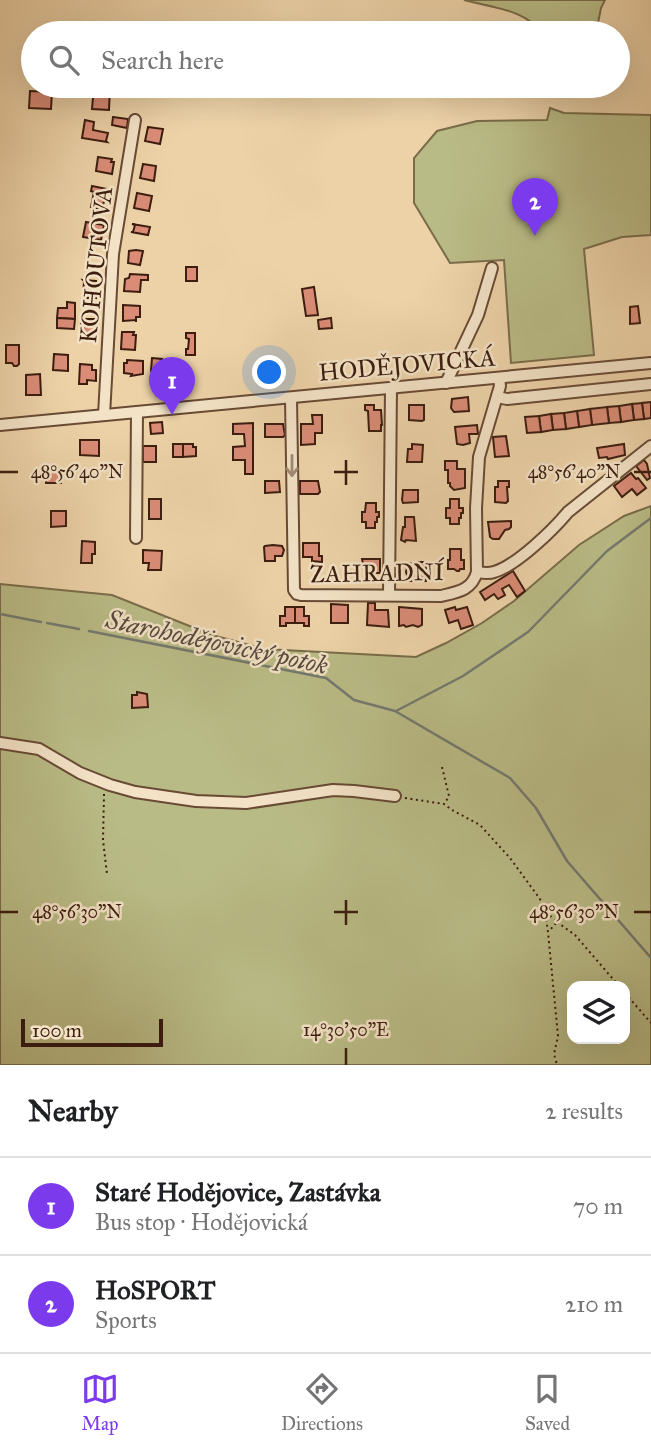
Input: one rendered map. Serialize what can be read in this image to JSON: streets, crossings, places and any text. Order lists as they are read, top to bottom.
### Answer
{
  "streets": {
    "street": ["KOHOUTOVA", "HODĚJOVICKÁ", "ZAHRADNÍ"]
  },
  "crossings": [
    ["KOHOUTOVA", "HODĚJOVICKÁ"],
    ["HODĚJOVICKÁ", "ZAHRADNÍ"]
  ],
  "water": ["Starohodějovický potok"],
  "scale_bar": "100 m",
  "page": {
    "search": "Search here",
    "pins": ["2", "1"],
    "scale": "100 m",
    "heading": ["Nearby", "2 results"],
    "list": [
      {
        "mark": "1",
        "name": "Staré Hodějovice, Zastávka",
        "note": "Bus stop · Hodějovická",
        "value": "70 m"
      },
      {
        "mark": "2",
        "name": "HoSPORT",
        "note": "Sports",
        "value": "210 m"
      }
    ],
    "nav": ["Map", "Directions", "Saved"]
  },
  "coordinates": ["48°56'40\"N", "48°56'30\"N", "14°30'50\"E"]
}
